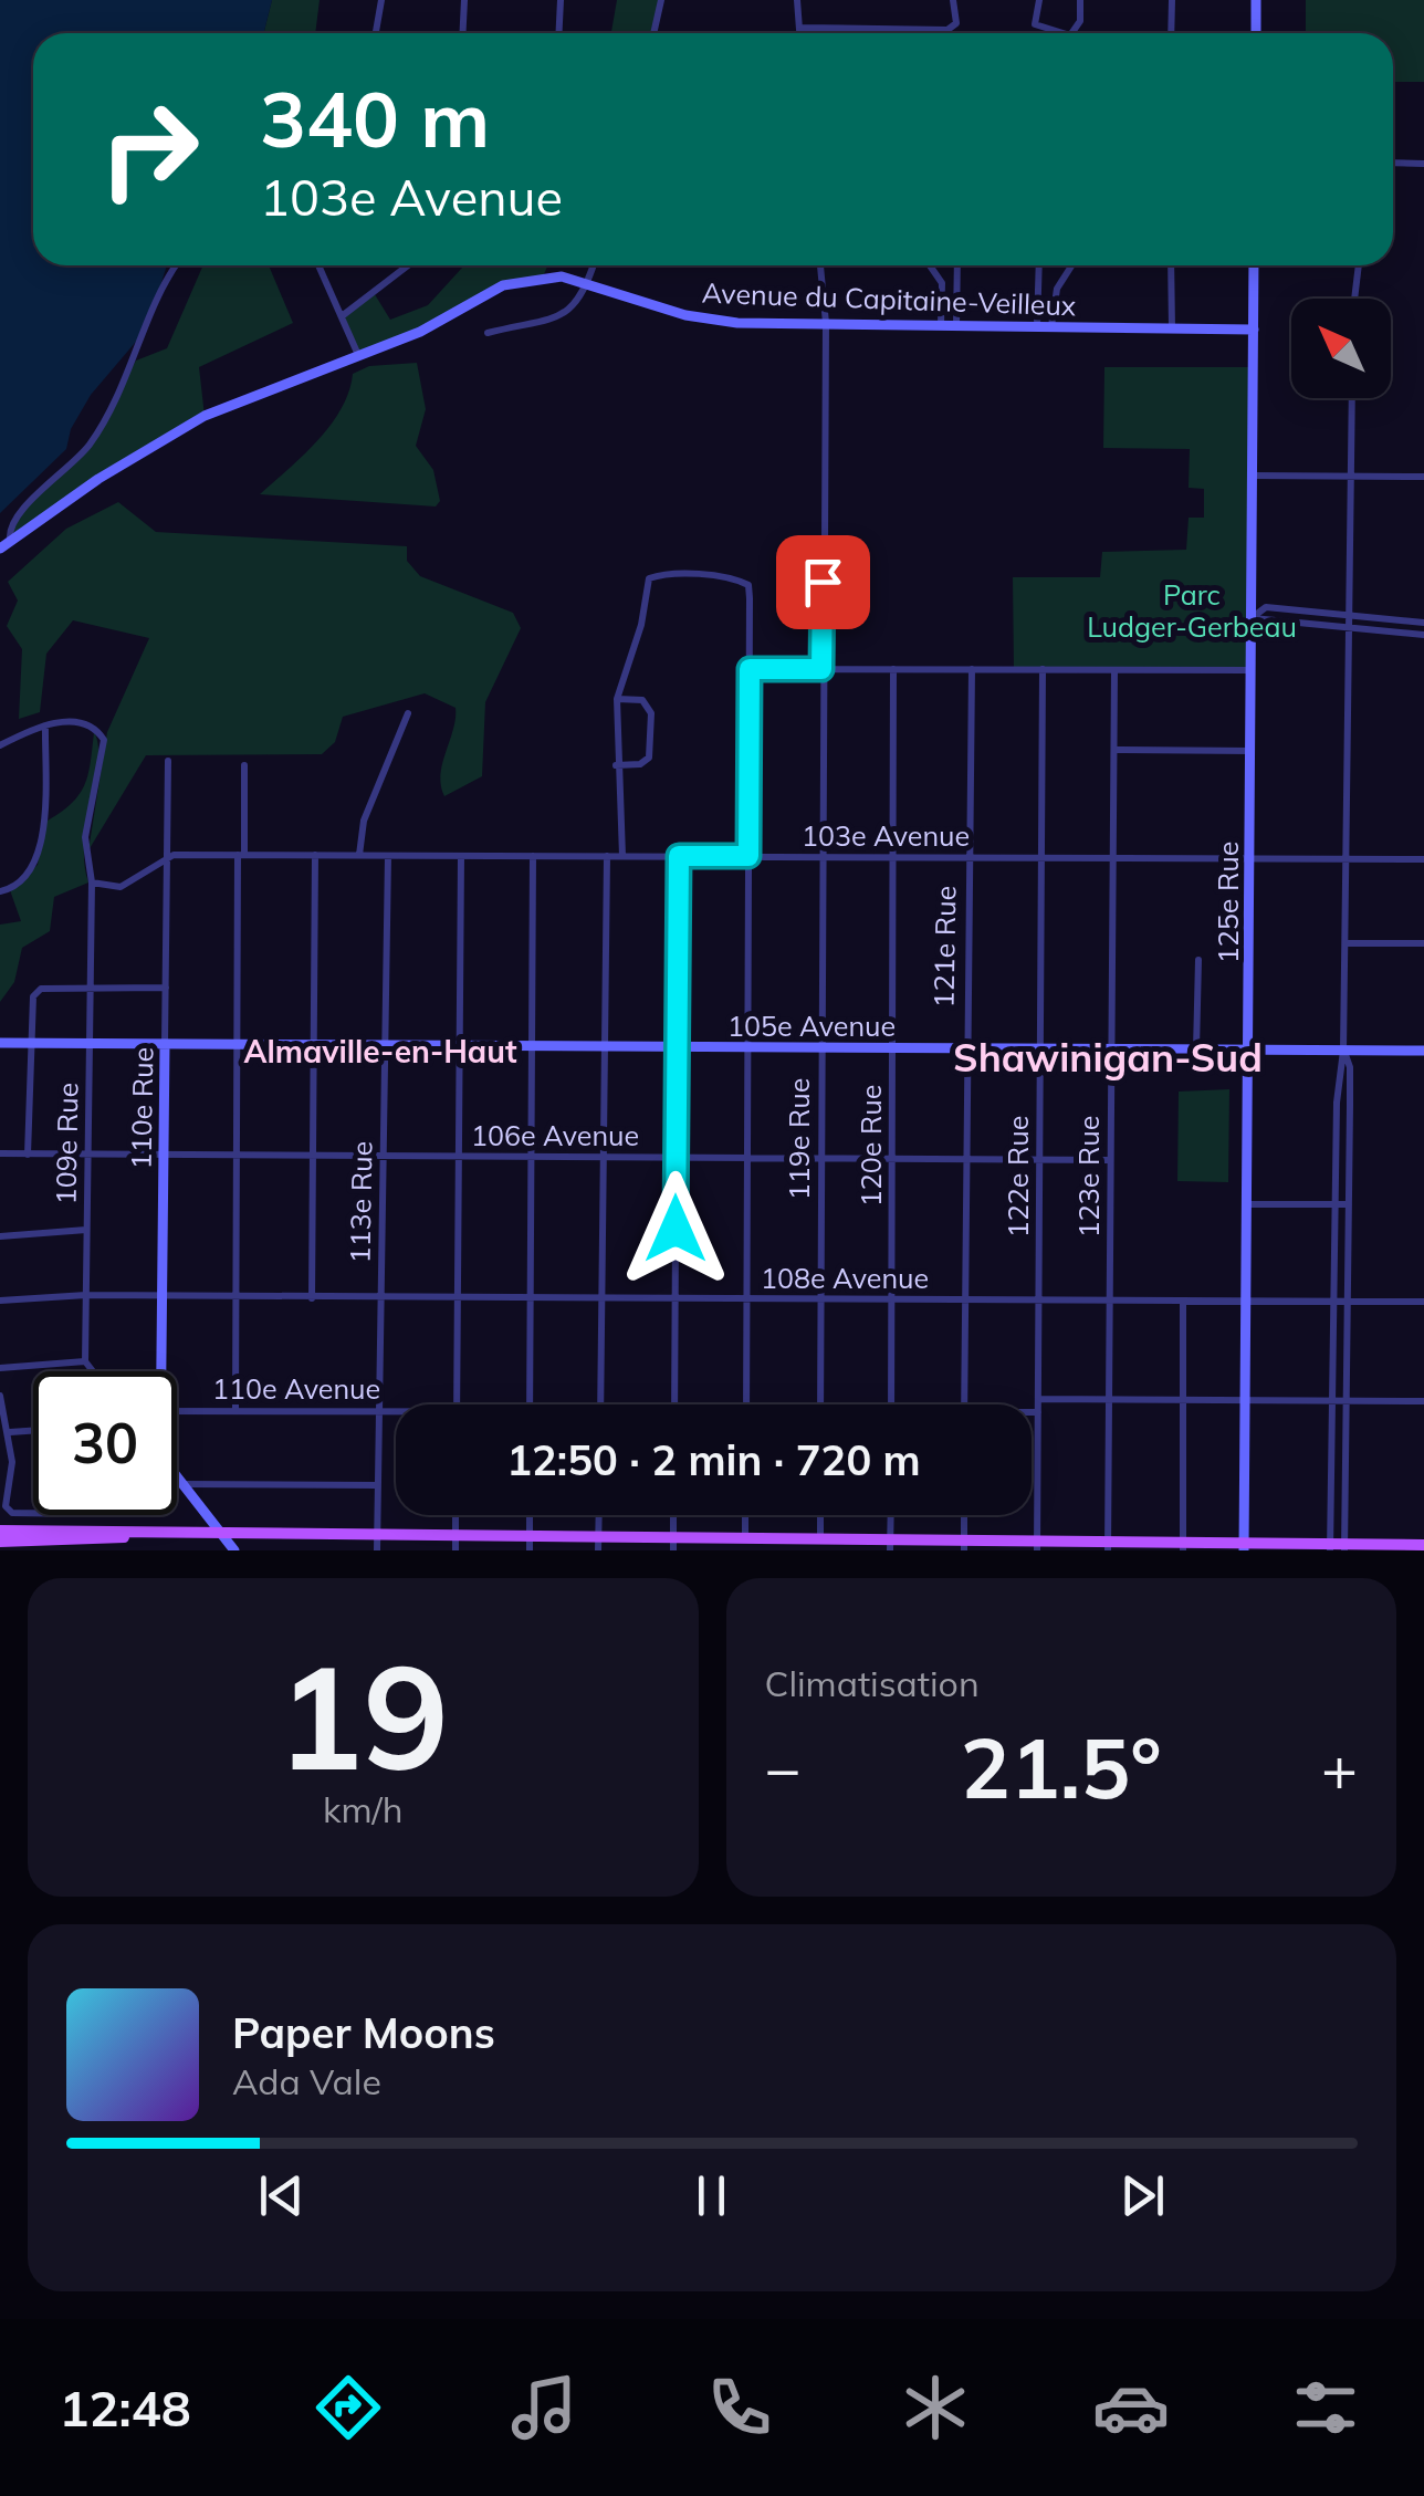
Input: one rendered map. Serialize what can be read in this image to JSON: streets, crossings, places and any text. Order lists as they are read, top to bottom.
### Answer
{
  "streets": {
    "street": [
      "Avenue du Capitaine-Veilleux",
      "103e Avenue",
      "125e Rue",
      "121e Rue",
      "105e Avenue",
      "110e Rue",
      "106e Avenue",
      "119e Rue",
      "109e Rue",
      "120e Rue",
      "122e Rue",
      "123e Rue",
      "113e Rue",
      "108e Avenue",
      "110e Avenue"
    ]
  },
  "crossings": [
    ["Avenue du Capitaine-Veilleux", "125e Rue"],
    ["Avenue du Capitaine-Veilleux", "119e Rue"],
    ["103e Avenue", "125e Rue"],
    ["103e Avenue", "121e Rue"],
    ["103e Avenue", "110e Rue"],
    ["103e Avenue", "119e Rue"],
    ["103e Avenue", "120e Rue"],
    ["103e Avenue", "122e Rue"],
    ["103e Avenue", "123e Rue"],
    ["103e Avenue", "113e Rue"],
    ["125e Rue", "105e Avenue"],
    ["125e Rue", "108e Avenue"],
    ["121e Rue", "105e Avenue"],
    ["121e Rue", "106e Avenue"],
    ["121e Rue", "108e Avenue"],
    ["105e Avenue", "110e Rue"],
    ["105e Avenue", "119e Rue"],
    ["105e Avenue", "109e Rue"],
    ["105e Avenue", "120e Rue"],
    ["105e Avenue", "122e Rue"],
    ["105e Avenue", "123e Rue"],
    ["105e Avenue", "113e Rue"],
    ["110e Rue", "106e Avenue"],
    ["110e Rue", "108e Avenue"],
    ["106e Avenue", "119e Rue"],
    ["106e Avenue", "109e Rue"],
    ["106e Avenue", "120e Rue"],
    ["106e Avenue", "122e Rue"],
    ["106e Avenue", "123e Rue"],
    ["106e Avenue", "113e Rue"],
    ["119e Rue", "108e Avenue"],
    ["109e Rue", "108e Avenue"],
    ["120e Rue", "108e Avenue"],
    ["122e Rue", "108e Avenue"],
    ["122e Rue", "110e Avenue"],
    ["123e Rue", "108e Avenue"],
    ["113e Rue", "108e Avenue"],
    ["113e Rue", "110e Avenue"]
  ],
  "districts": ["Almaville-en-Haut", "Shawinigan-Sud"],
  "parks": ["Parc Ludger-Gerbeau"],
  "north": "top left",
  "page": {
    "turn": ["340 m", "103e Avenue"],
    "limit": "30",
    "trip": "12:50 · 2 min · 720 m",
    "tile": [
      ["19", "km/h"],
      "Climatisation"
    ],
    "heat": ["−", "21.5°", "+"],
    "song": ["Paper Moons", "Ada Vale"],
    "tabs": "12:48"
  }
}
